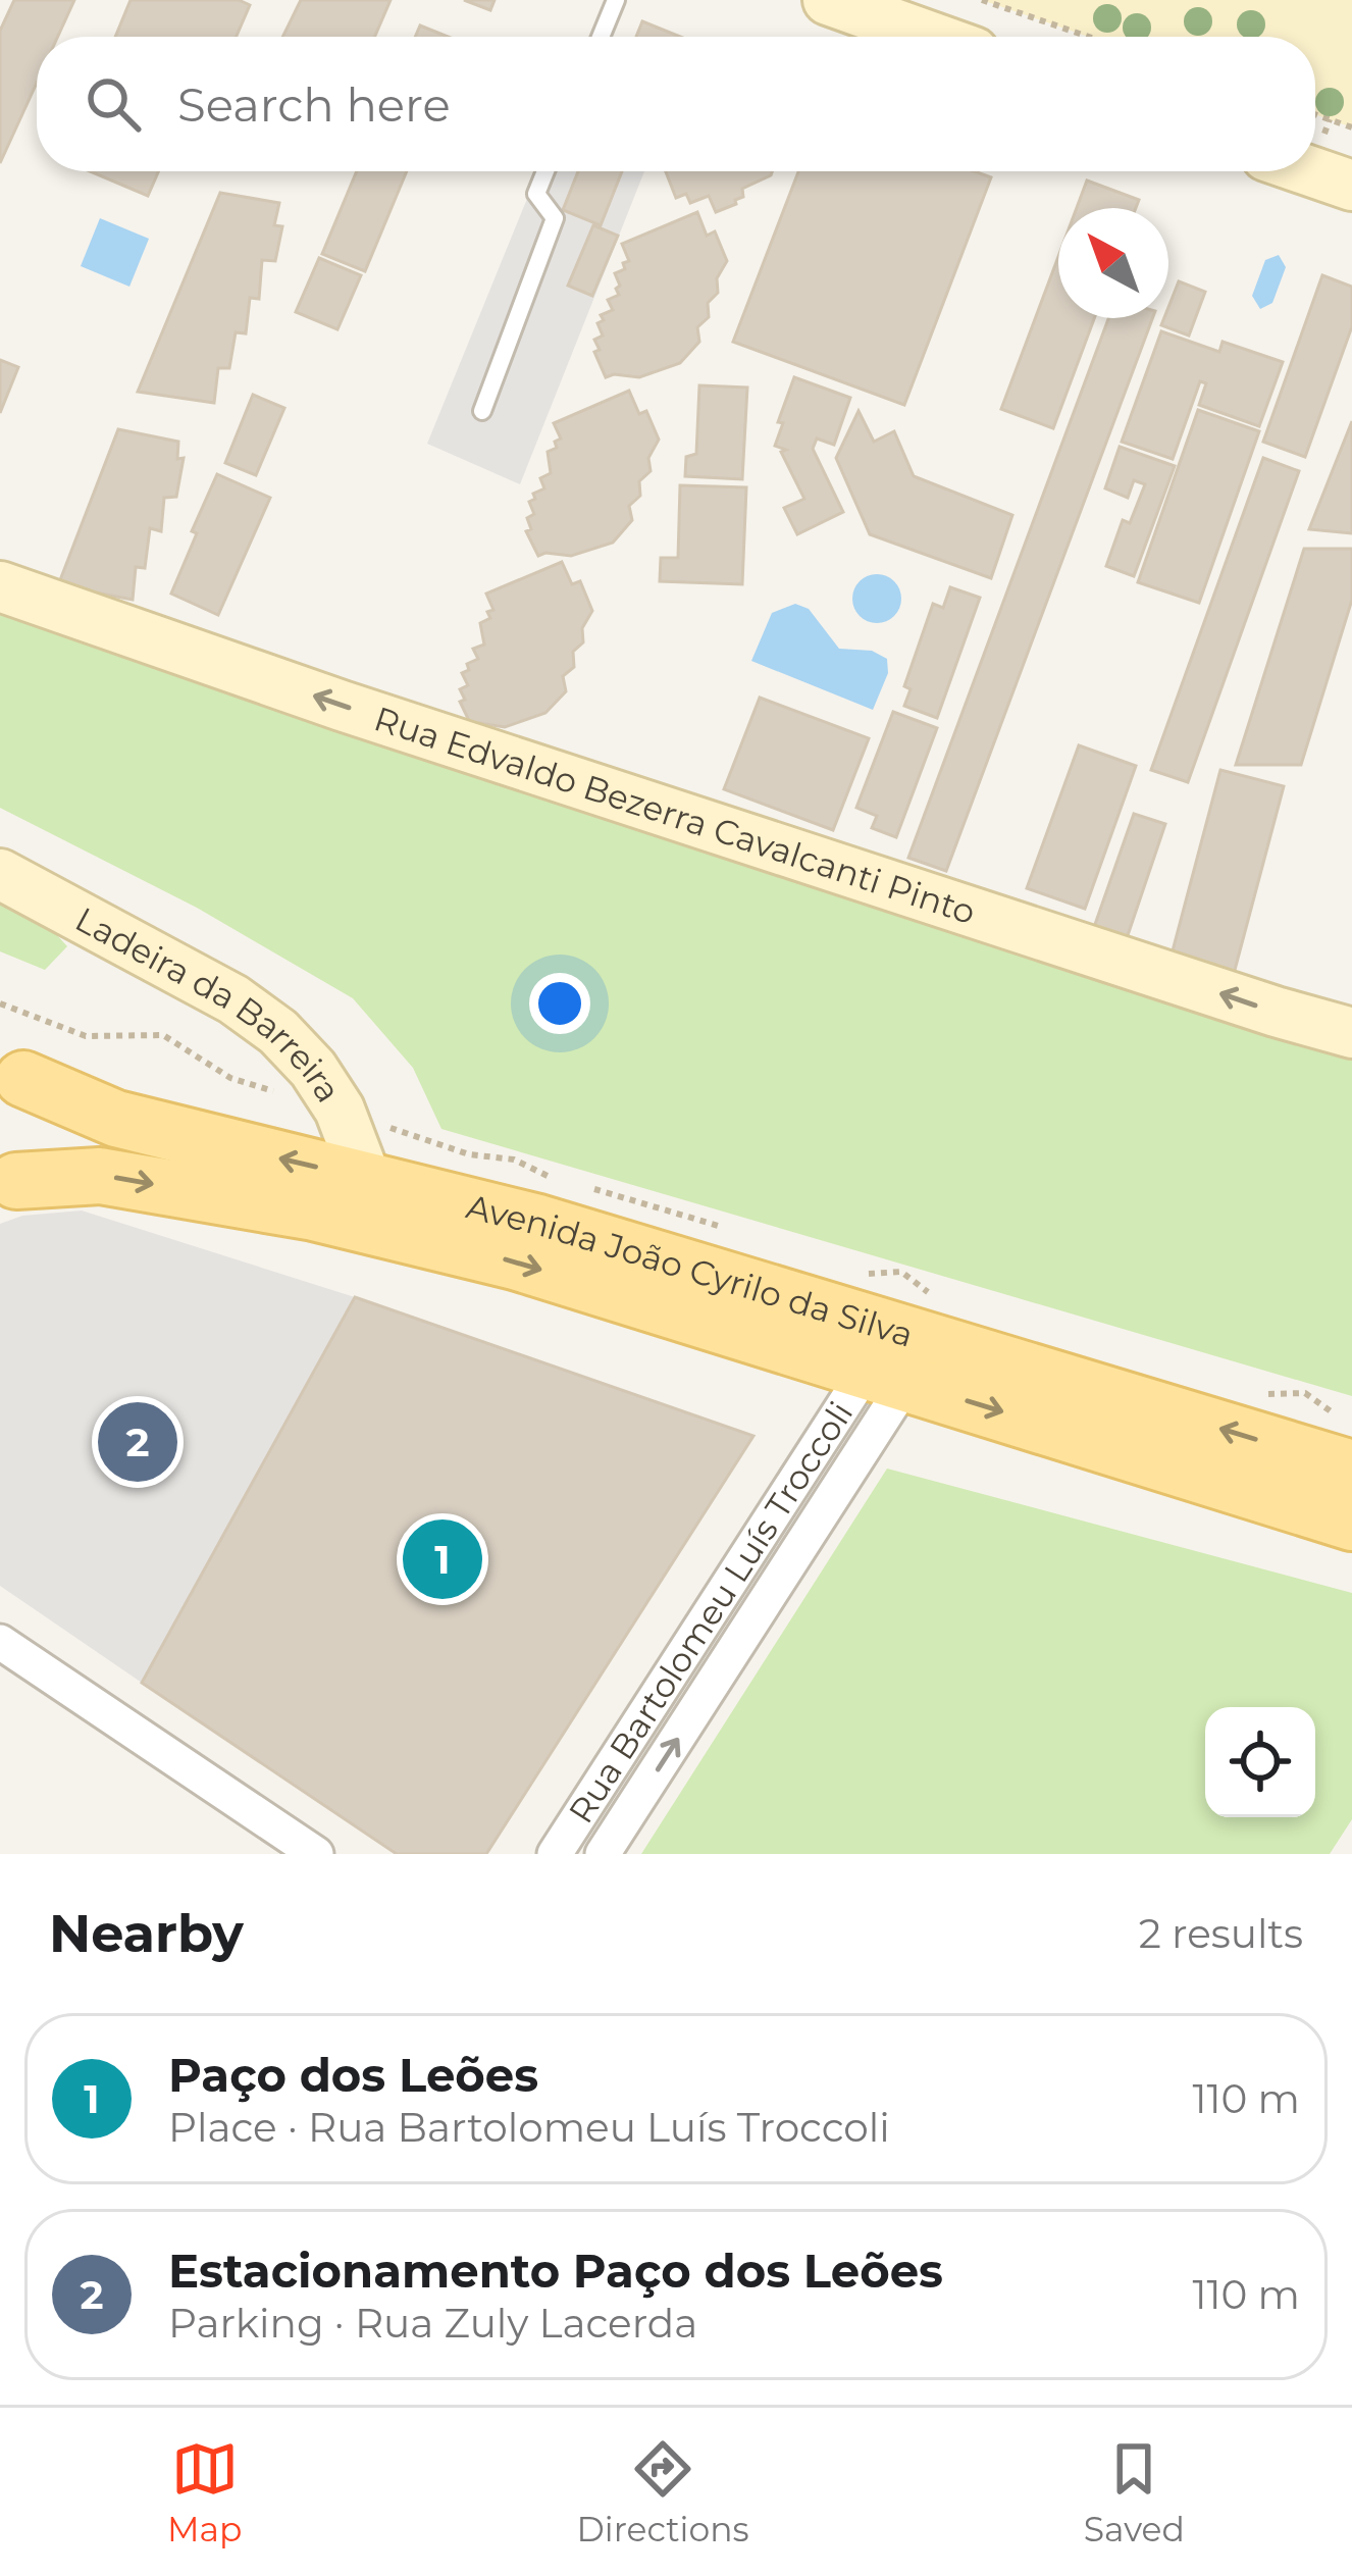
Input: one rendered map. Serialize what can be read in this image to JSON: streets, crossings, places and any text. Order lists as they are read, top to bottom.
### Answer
{
  "streets": {
    "main road": ["Rua Edvaldo Bezerra Cavalcanti Pinto", "Ladeira da Barreira", "Avenida João Cyrilo da Silva"],
    "street": ["Rua Bartolomeu Luís Troccoli"]
  },
  "crossings": [
    ["Ladeira da Barreira", "Avenida João Cyrilo da Silva"],
    ["Avenida João Cyrilo da Silva", "Rua Bartolomeu Luís Troccoli"]
  ],
  "one_way": ["Rua Edvaldo Bezerra Cavalcanti Pinto"],
  "north": "top left",
  "page": {
    "search": "Search here",
    "pins": ["2", "1"],
    "heading": ["Nearby", "2 results"],
    "list": [
      {
        "mark": "1",
        "name": "Paço dos Leões",
        "note": "Place · Rua Bartolomeu Luís Troccoli",
        "value": "110 m"
      },
      {
        "mark": "2",
        "name": "Estacionamento Paço dos Leões",
        "note": "Parking · Rua Zuly Lacerda",
        "value": "110 m"
      }
    ],
    "nav": ["Map", "Directions", "Saved"]
  }
}
